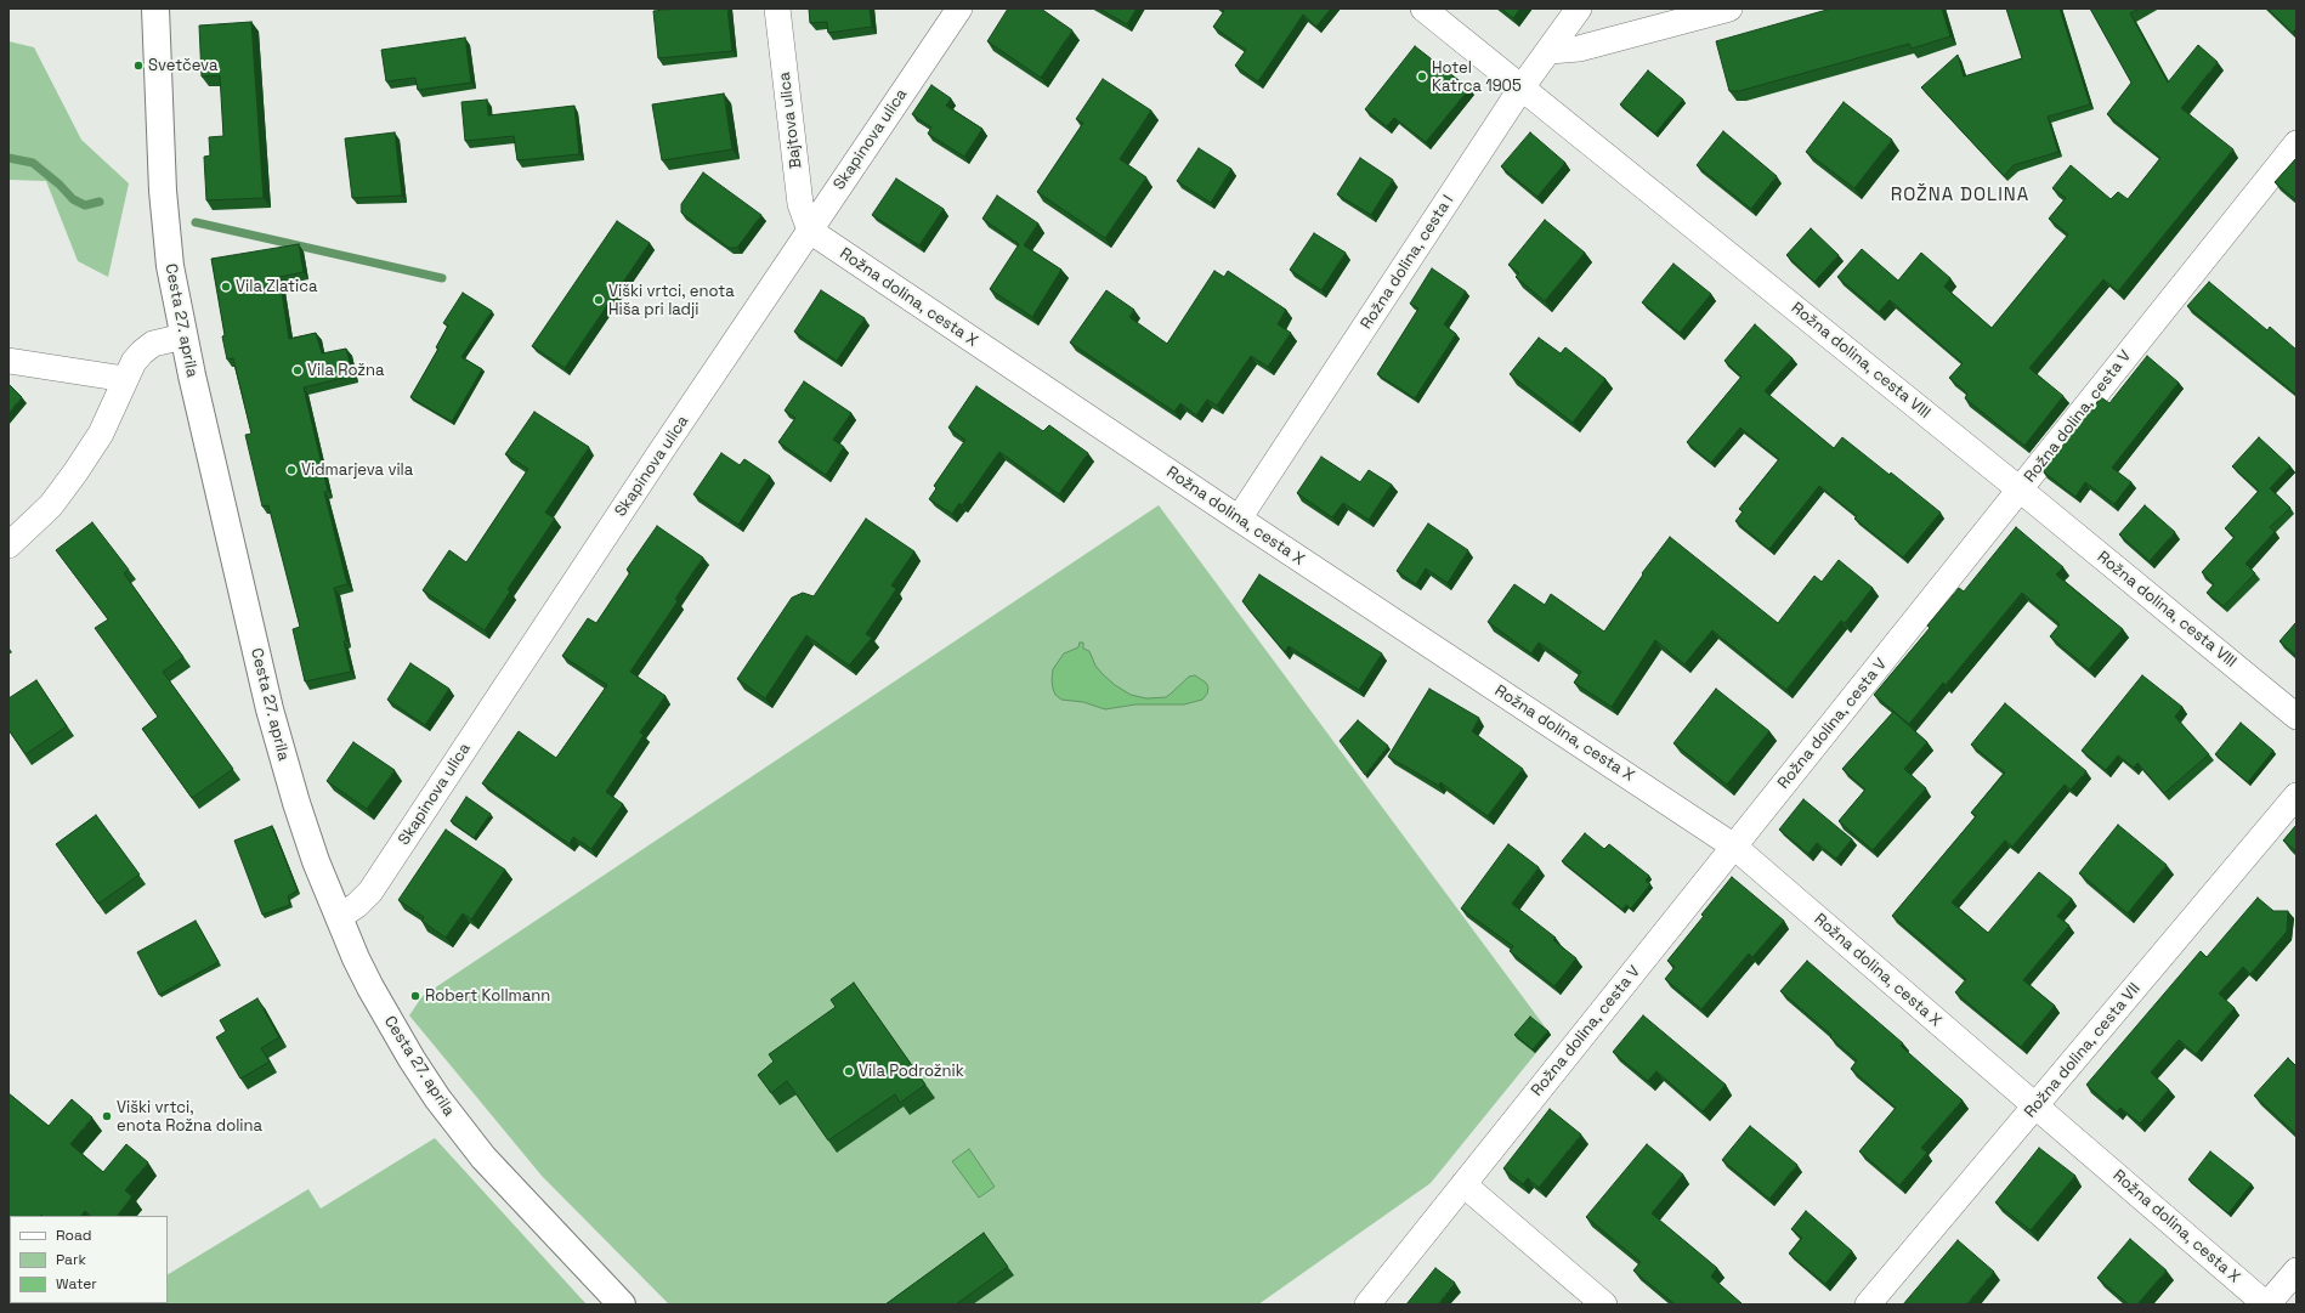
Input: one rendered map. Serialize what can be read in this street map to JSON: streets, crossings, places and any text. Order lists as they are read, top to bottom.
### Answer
{
  "streets": {
    "main road": ["Cesta 27. aprila"],
    "street": [
      "Bajtova ulica",
      "Skapinova ulica",
      "Rožna dolina, cesta I",
      "Rožna dolina, cesta X",
      "Rožna dolina, cesta VIII",
      "Rožna dolina, cesta V",
      "Rožna dolina, cesta VII"
    ]
  },
  "crossings": [
    ["Bajtova ulica", "Skapinova ulica"],
    ["Bajtova ulica", "Rožna dolina, cesta X"],
    ["Skapinova ulica", "Rožna dolina, cesta X"],
    ["Skapinova ulica", "Cesta 27. aprila"],
    ["Rožna dolina, cesta I", "Rožna dolina, cesta X"],
    ["Rožna dolina, cesta I", "Rožna dolina, cesta VIII"],
    ["Rožna dolina, cesta X", "Rožna dolina, cesta V"],
    ["Rožna dolina, cesta X", "Rožna dolina, cesta VII"],
    ["Rožna dolina, cesta VIII", "Rožna dolina, cesta V"]
  ],
  "districts": ["ROŽNA DOLINA"],
  "places": [
    "Svetčeva",
    "Hotel Katrca 1905",
    "Vila Zlatica",
    "Viški vrtci, enota Hiša pri ladji",
    "Vila Rožna",
    "Vidmarjeva vila",
    "Robert Kollmann",
    "Vila Podrožnik",
    "Viški vrtci, enota Rožna dolina"
  ],
  "legend": ["Road", "Park", "Water"]
}
